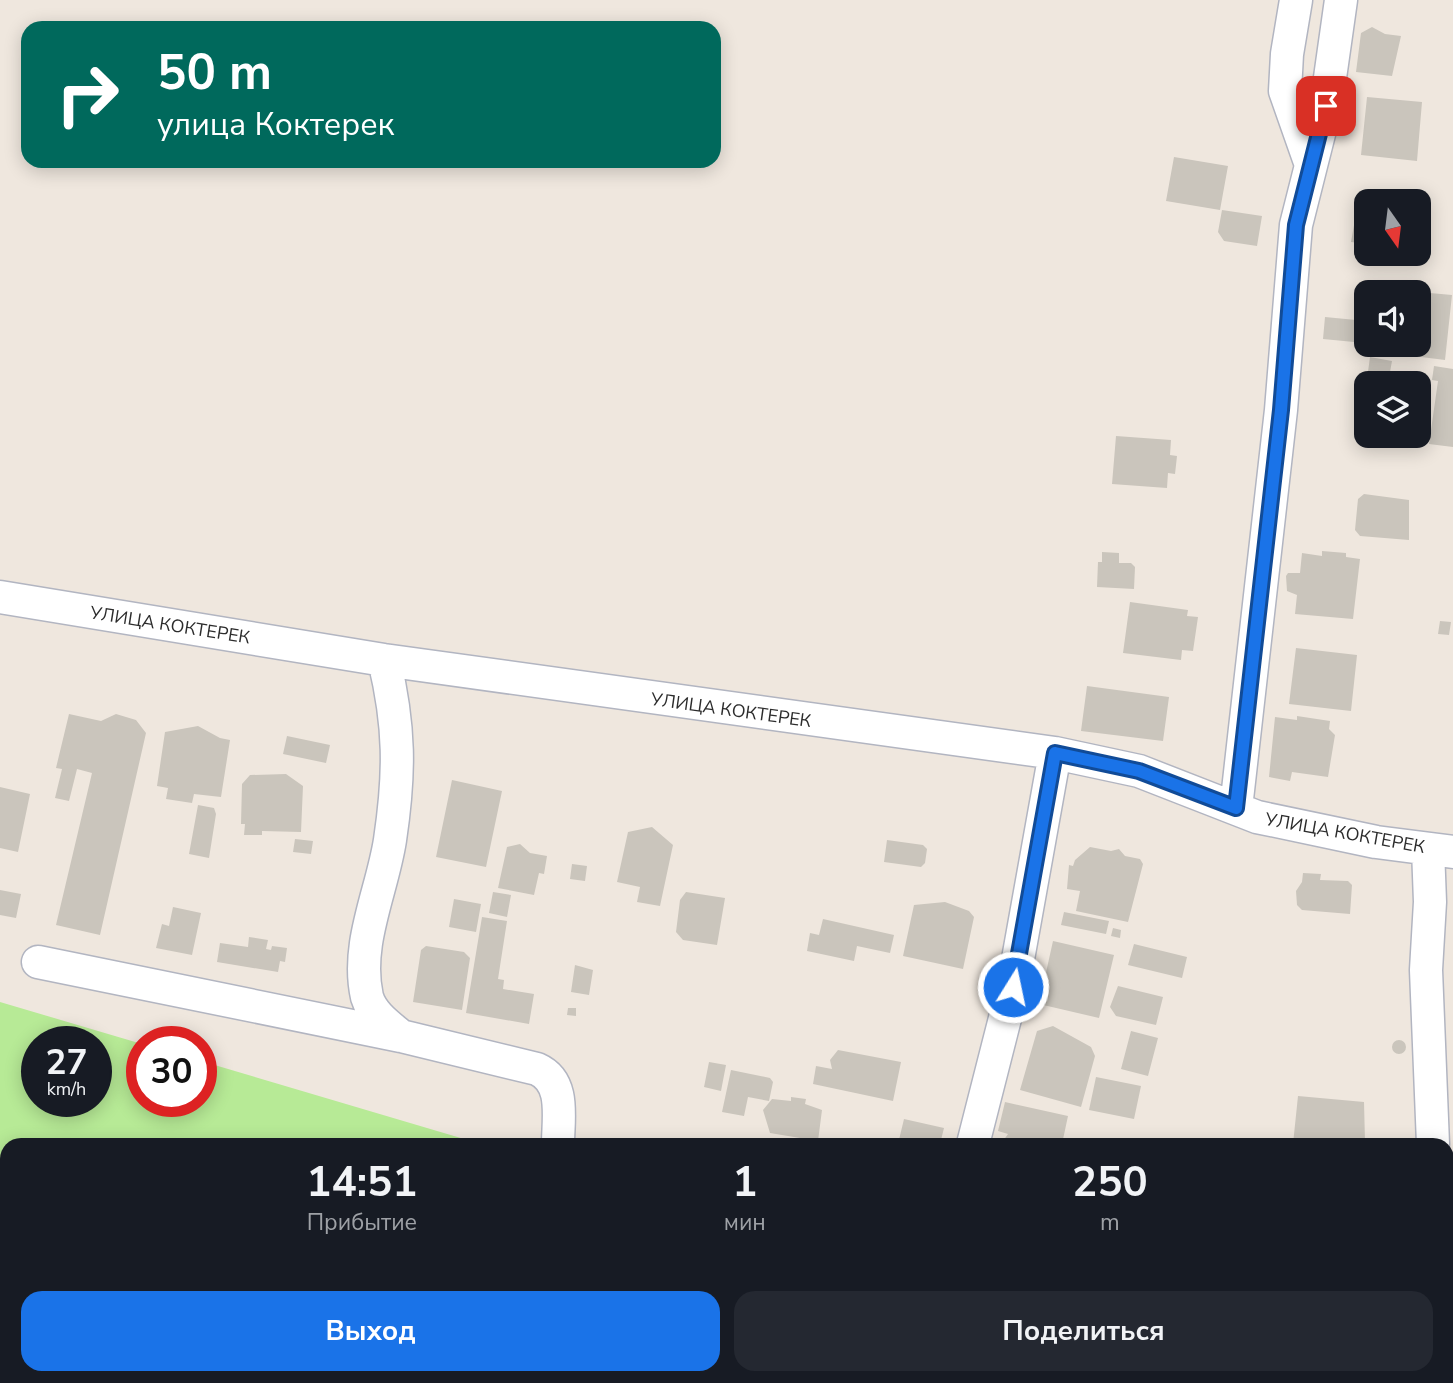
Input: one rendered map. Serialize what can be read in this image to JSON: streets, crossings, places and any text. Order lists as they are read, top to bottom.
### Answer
{
  "streets": {
    "street": ["УЛИЦА КОКТЕРЕК"]
  },
  "north": "bottom",
  "page": {
    "turn": ["50 m", "улица Коктерек"],
    "speed": "27 km/h",
    "limit": "30",
    "eta": [
      "14:51",
      "Прибытие",
      "1",
      "мин",
      "250",
      "m"
    ],
    "buttons": ["Выход", "Поделиться"]
  }
}
